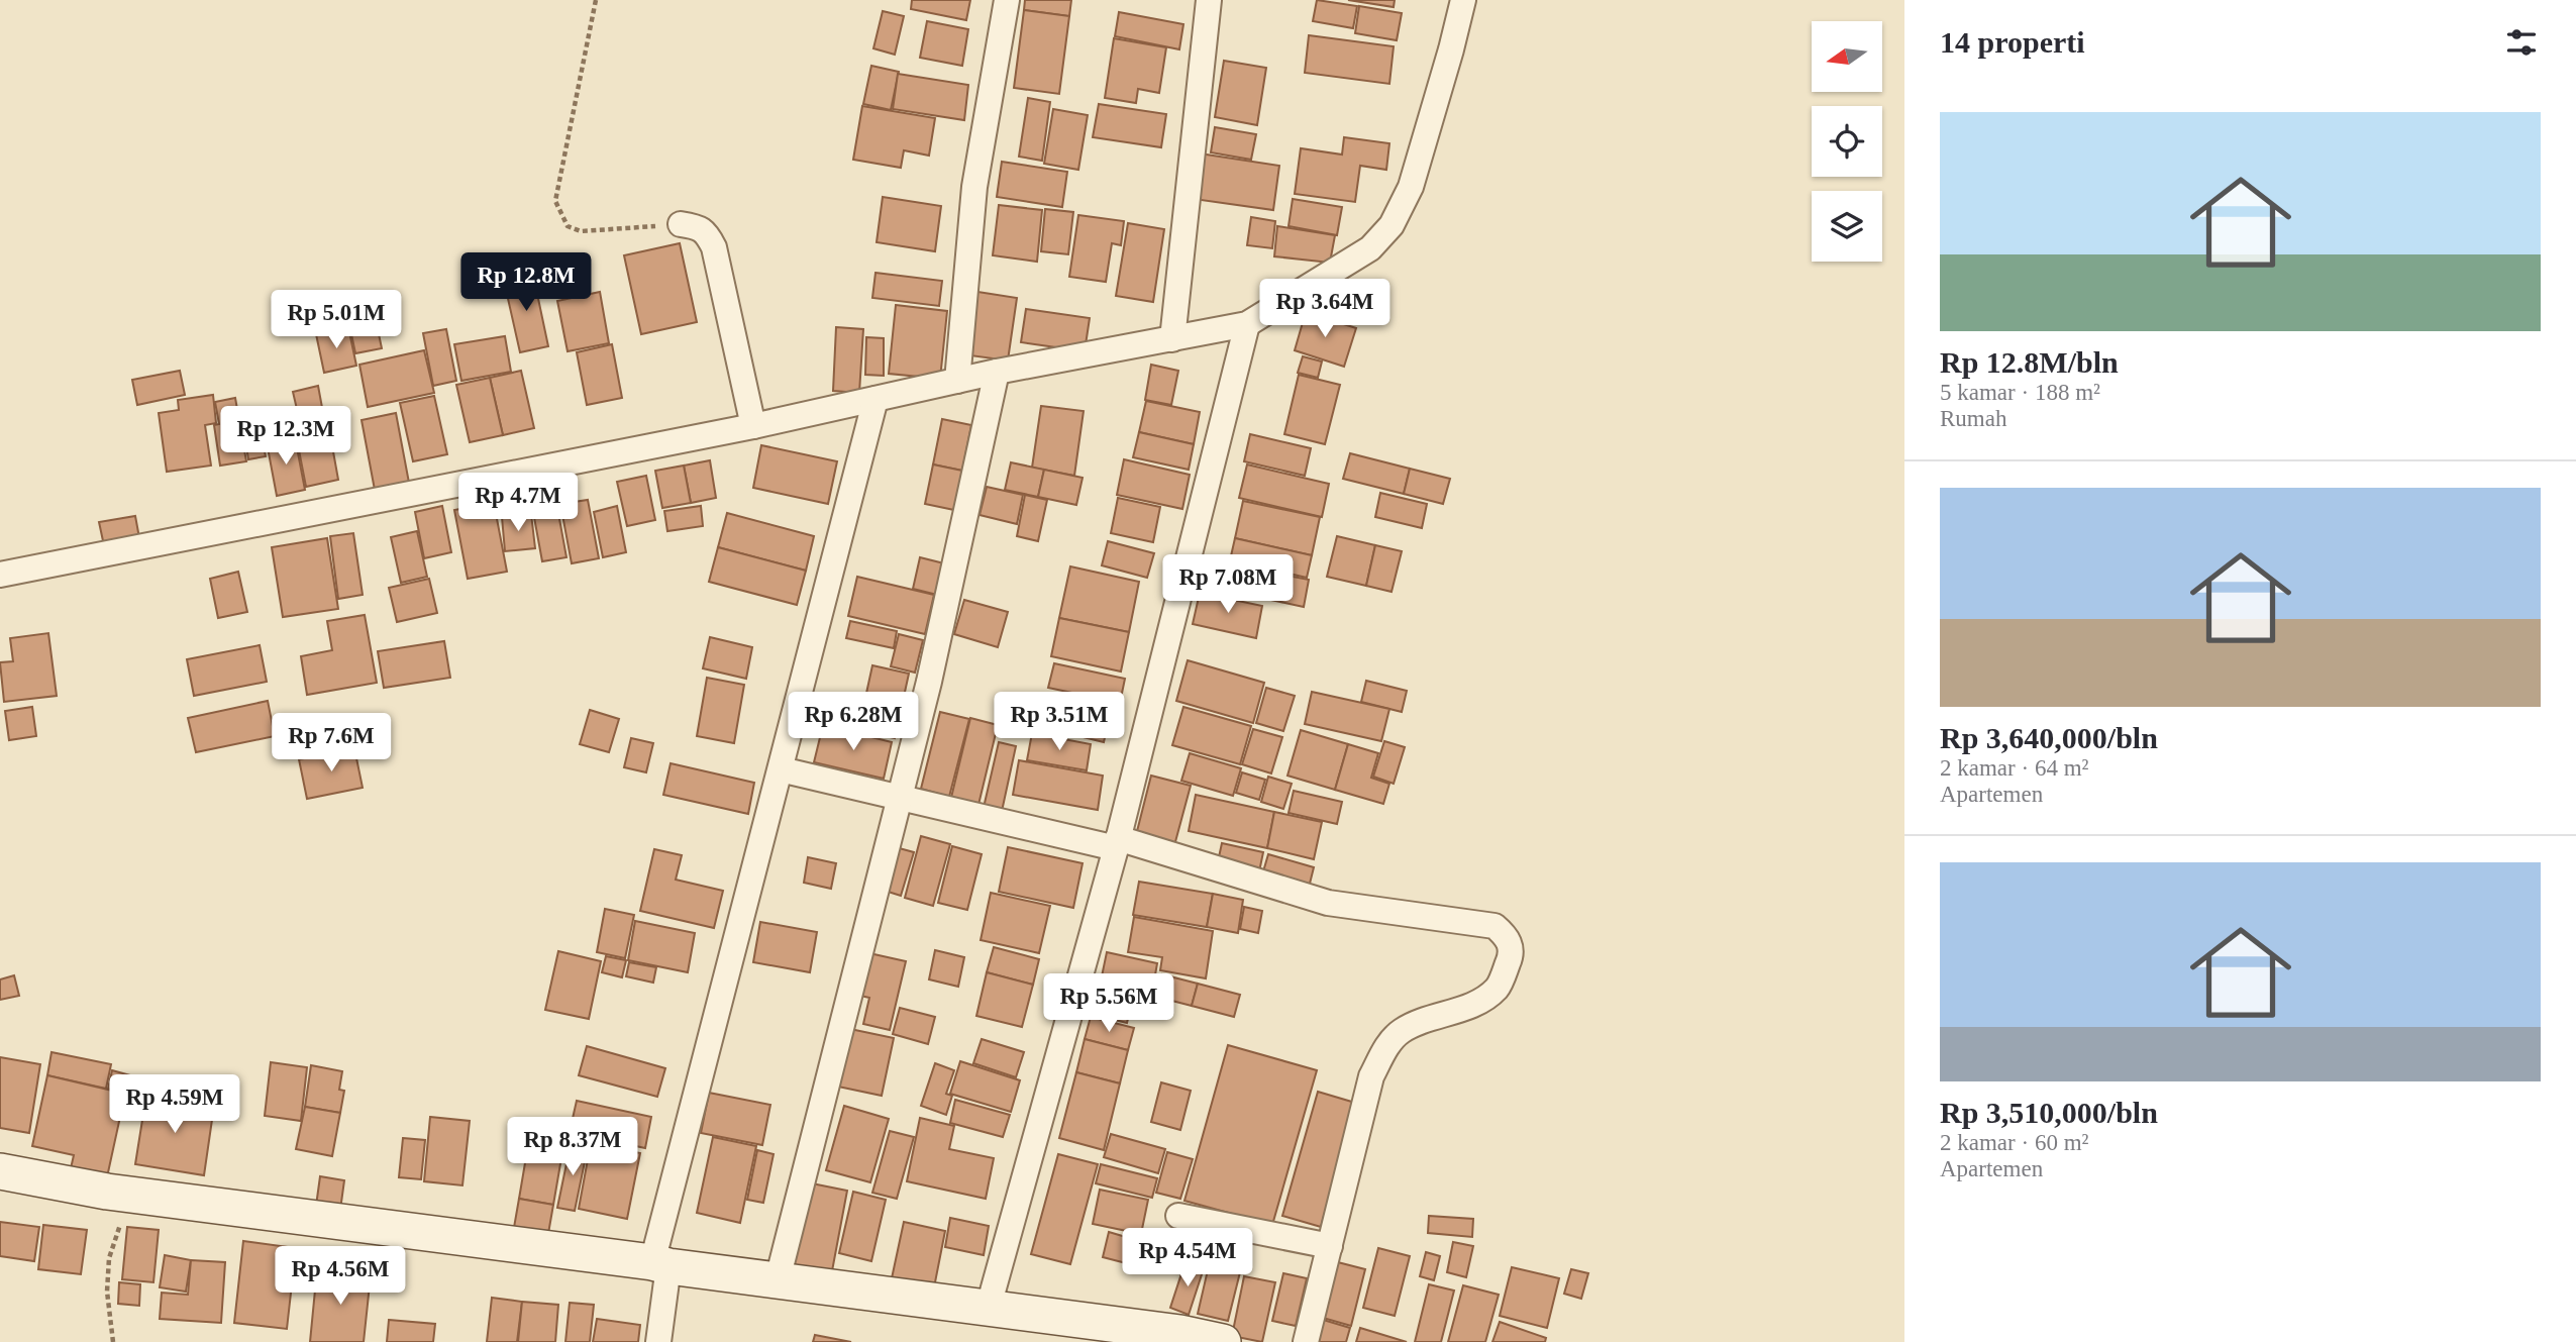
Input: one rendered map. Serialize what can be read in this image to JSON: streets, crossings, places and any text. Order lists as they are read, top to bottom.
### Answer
{
  "north": "left",
  "page": {
    "heading": "14 properti",
    "list": [
      {
        "name": "Rp 12.8M/bln",
        "note": "5 kamar · 188 m² · Rumah"
      },
      {
        "name": "Rp 3,640,000/bln",
        "note": "2 kamar · 64 m² · Apartemen"
      },
      {
        "name": "Rp 3,510,000/bln",
        "note": "2 kamar · 60 m² · Apartemen"
      }
    ],
    "price": [
      "Rp 12.8M",
      "Rp 3.64M",
      "Rp 5.01M",
      "Rp 12.3M",
      "Rp 4.7M",
      "Rp 7.08M",
      "Rp 6.28M",
      "Rp 3.51M",
      "Rp 7.6M",
      "Rp 5.56M",
      "Rp 4.59M",
      "Rp 8.37M",
      "Rp 4.54M",
      "Rp 4.56M"
    ]
  }
}
